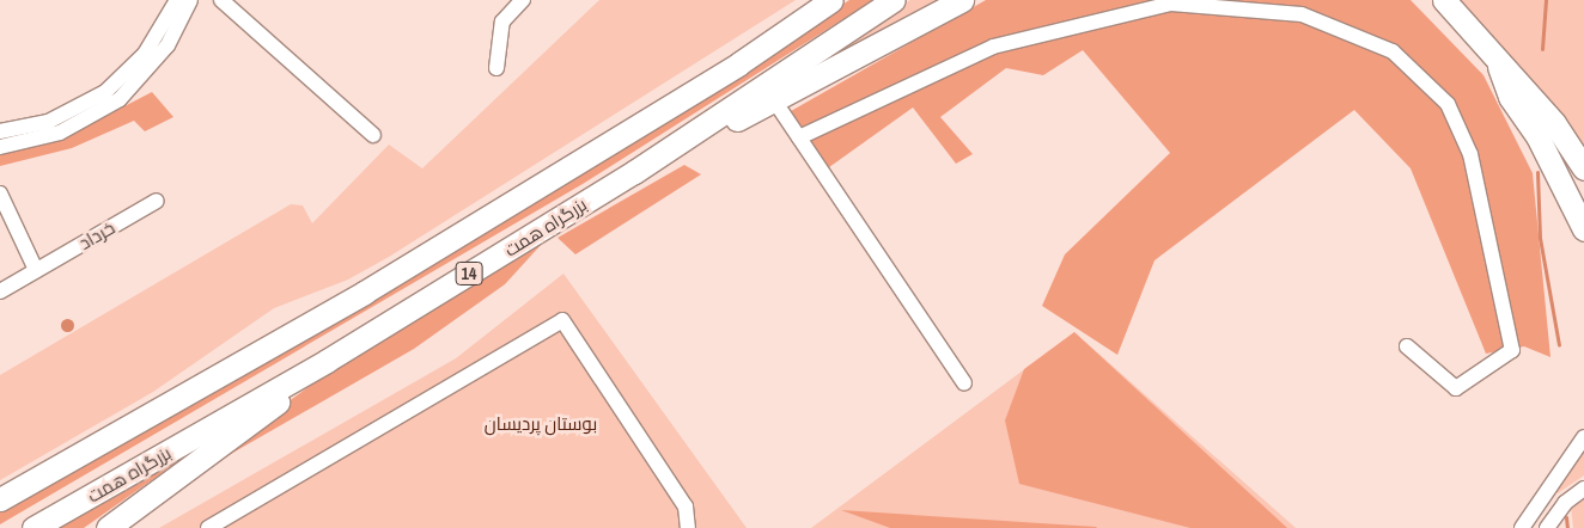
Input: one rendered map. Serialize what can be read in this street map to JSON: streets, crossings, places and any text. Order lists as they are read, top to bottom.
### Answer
{
  "streets": {
    "highway": ["بزرگراه همت", "14"],
    "street": ["خرداد"]
  },
  "parks": ["بوستان پردیسان"]
}
